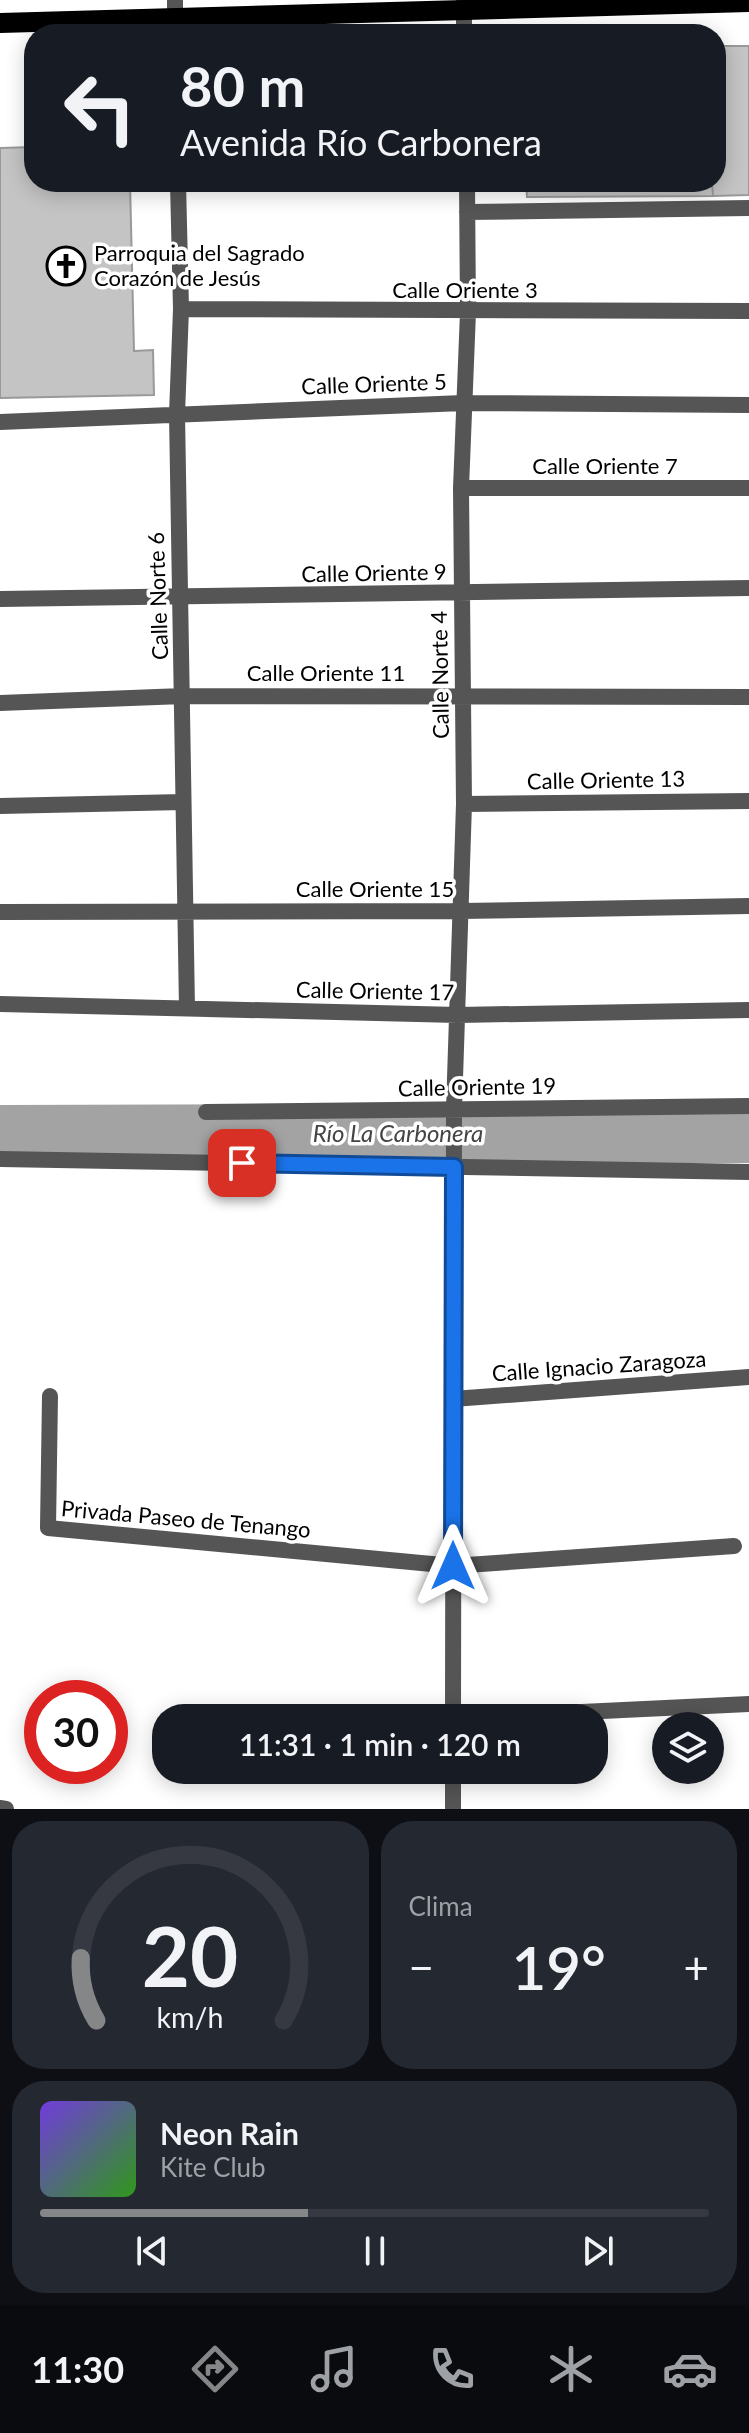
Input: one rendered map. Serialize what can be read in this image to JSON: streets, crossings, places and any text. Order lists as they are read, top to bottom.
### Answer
{
  "streets": {
    "street": [
      "Calle Oriente 3",
      "Calle Oriente 5",
      "Calle Oriente 7",
      "Calle Oriente 9",
      "Calle Norte 6",
      "Calle Oriente 11",
      "Calle Norte 4",
      "Calle Oriente 13",
      "Calle Oriente 15",
      "Calle Oriente 17",
      "Calle Oriente 19",
      "Calle Ignacio Zaragoza",
      "Privada Paseo de Tenango"
    ]
  },
  "crossings": [
    ["Calle Oriente 3", "Calle Norte 6"],
    ["Calle Oriente 3", "Calle Norte 4"],
    ["Calle Oriente 5", "Calle Norte 6"],
    ["Calle Oriente 5", "Calle Norte 4"],
    ["Calle Oriente 7", "Calle Norte 4"],
    ["Calle Oriente 9", "Calle Norte 6"],
    ["Calle Oriente 9", "Calle Norte 4"],
    ["Calle Norte 6", "Calle Oriente 11"],
    ["Calle Norte 6", "Calle Oriente 15"],
    ["Calle Norte 6", "Calle Oriente 17"],
    ["Calle Oriente 11", "Calle Norte 4"],
    ["Calle Norte 4", "Calle Oriente 13"],
    ["Calle Norte 4", "Calle Oriente 15"],
    ["Calle Norte 4", "Calle Oriente 17"],
    ["Calle Norte 4", "Calle Oriente 19"],
    ["Calle Norte 4", "Calle Ignacio Zaragoza"],
    ["Calle Norte 4", "Privada Paseo de Tenango"]
  ],
  "water": ["Río La Carbonera"],
  "places": {
    "church": ["Parroquia del Sagrado Corazón de Jesús"]
  },
  "page": {
    "turn": ["80 m", "Avenida Río Carbonera"],
    "limit": "30",
    "trip": "11:31 · 1 min · 120 m",
    "tile": "Clima",
    "heat": ["−", "19°", "+"],
    "song": ["Neon Rain", "Kite Club"],
    "tabs": "11:30",
    "gauge": ["20", "km/h"]
  }
}
